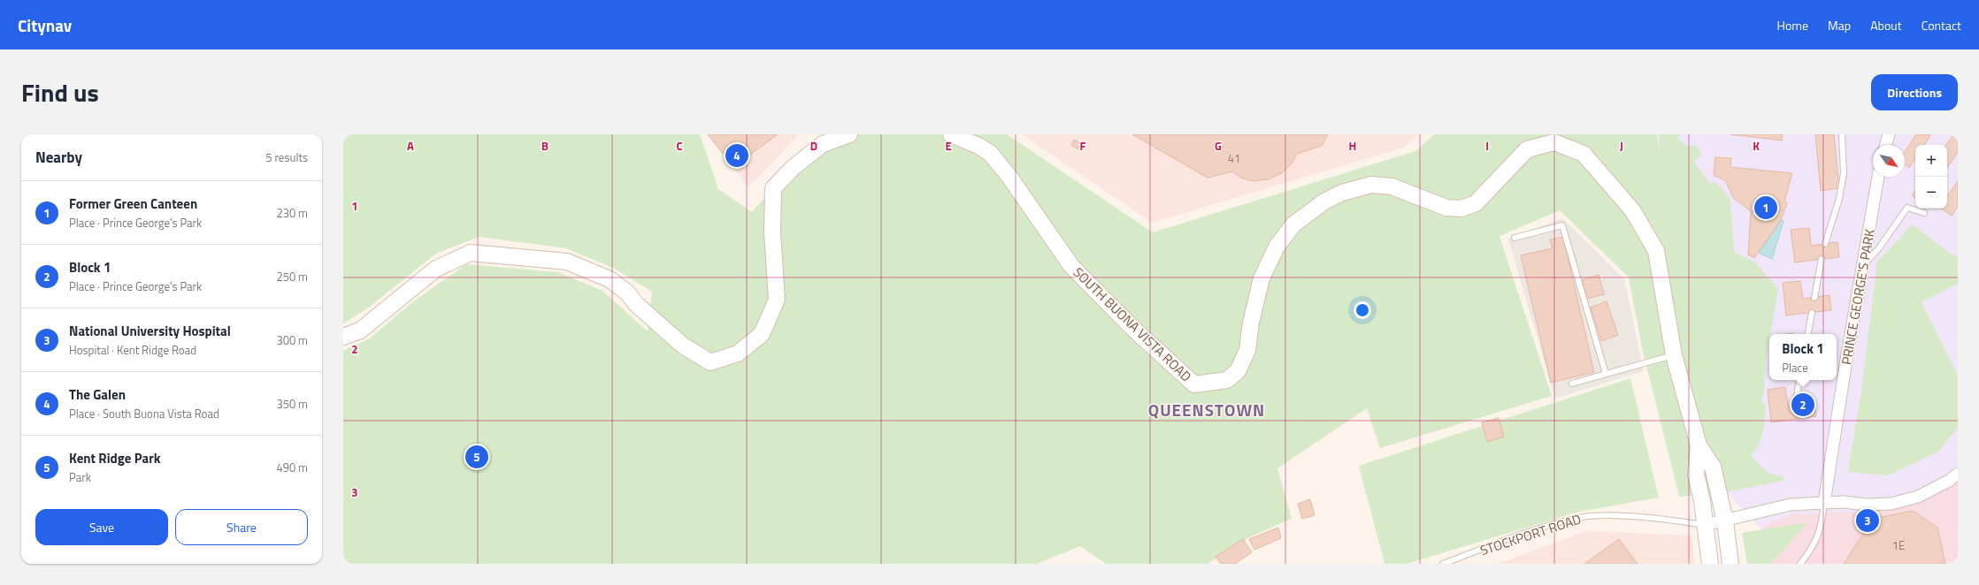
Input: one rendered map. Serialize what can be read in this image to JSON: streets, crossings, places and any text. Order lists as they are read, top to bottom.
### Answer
{
  "streets": {
    "street": ["PRINCE GEORGE'S PARK", "SOUTH BUONA VISTA ROAD"],
    "lane": ["STOCKPORT ROAD"]
  },
  "crossings": [
    ["SOUTH BUONA VISTA ROAD", "STOCKPORT ROAD"]
  ],
  "districts": ["QUEENSTOWN"],
  "house_numbers": ["41", "1E"],
  "north": "bottom right",
  "page": {
    "header": "Citynav",
    "nav": [
      "Home",
      "Map",
      "About",
      "Contact"
    ],
    "title": "Find us",
    "buttons": [
      "Directions",
      ["Save", "Share"]
    ],
    "heading": ["Nearby", "5 results"],
    "pins": [
      "4",
      "1",
      "2",
      "5",
      "3"
    ],
    "map_buttons": ["+", "−"],
    "list": [
      {
        "mark": "1",
        "name": "Former Green Canteen",
        "note": "Place · Prince George's Park",
        "value": "230 m"
      },
      {
        "mark": "2",
        "name": "Block 1",
        "note": "Place · Prince George's Park",
        "value": "250 m"
      },
      {
        "mark": "3",
        "name": "National University Hospital",
        "note": "Hospital · Kent Ridge Road",
        "value": "300 m"
      },
      {
        "mark": "4",
        "name": "The Galen",
        "note": "Place · South Buona Vista Road",
        "value": "350 m"
      },
      {
        "mark": "5",
        "name": "Kent Ridge Park",
        "note": "Park",
        "value": "490 m"
      }
    ],
    "popup": ["Block 1", "Place"]
  },
  "grid": {
    "columns": [
      "A",
      "B",
      "C",
      "D",
      "E",
      "F",
      "G",
      "H",
      "I",
      "J",
      "K"
    ],
    "rows": ["1", "2", "3"]
  }
}
